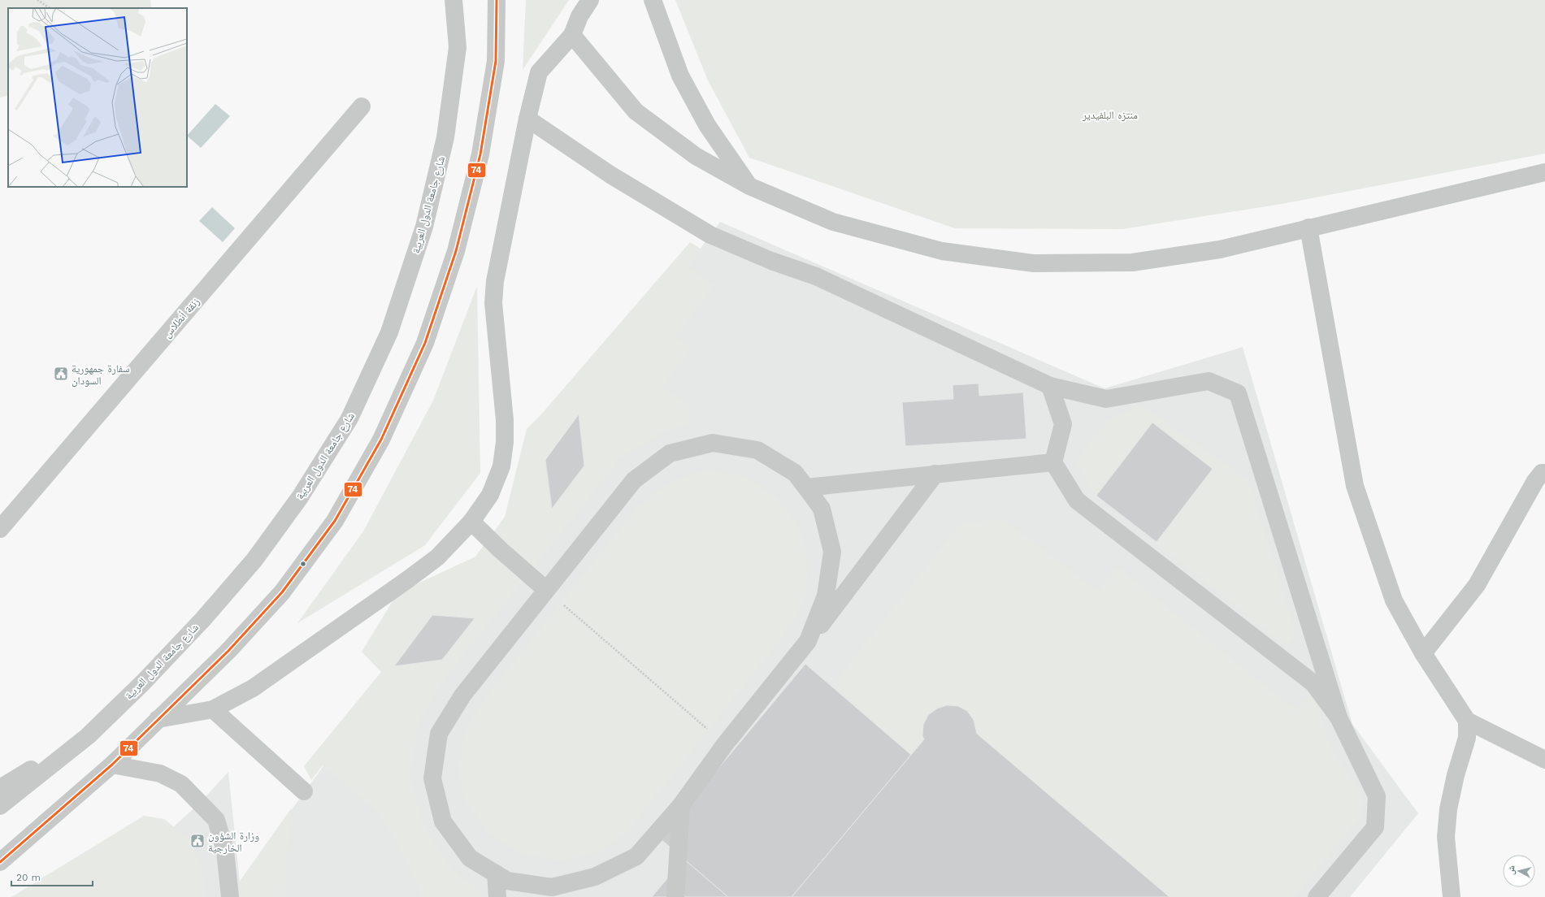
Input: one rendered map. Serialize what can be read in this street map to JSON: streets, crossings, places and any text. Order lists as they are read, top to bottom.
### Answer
{
  "streets": {
    "street": ["شارع جامعة الدول العربية", "زنقة أنطلاس"]
  },
  "parks": ["منتزه البلفيدير"],
  "places": {
    "public building": ["سفارة جمهورية السودان", "وزارة الشؤون الخارجية"]
  },
  "lines": ["transit line 74"],
  "scale_bar": "20 m",
  "north": "left"
}
